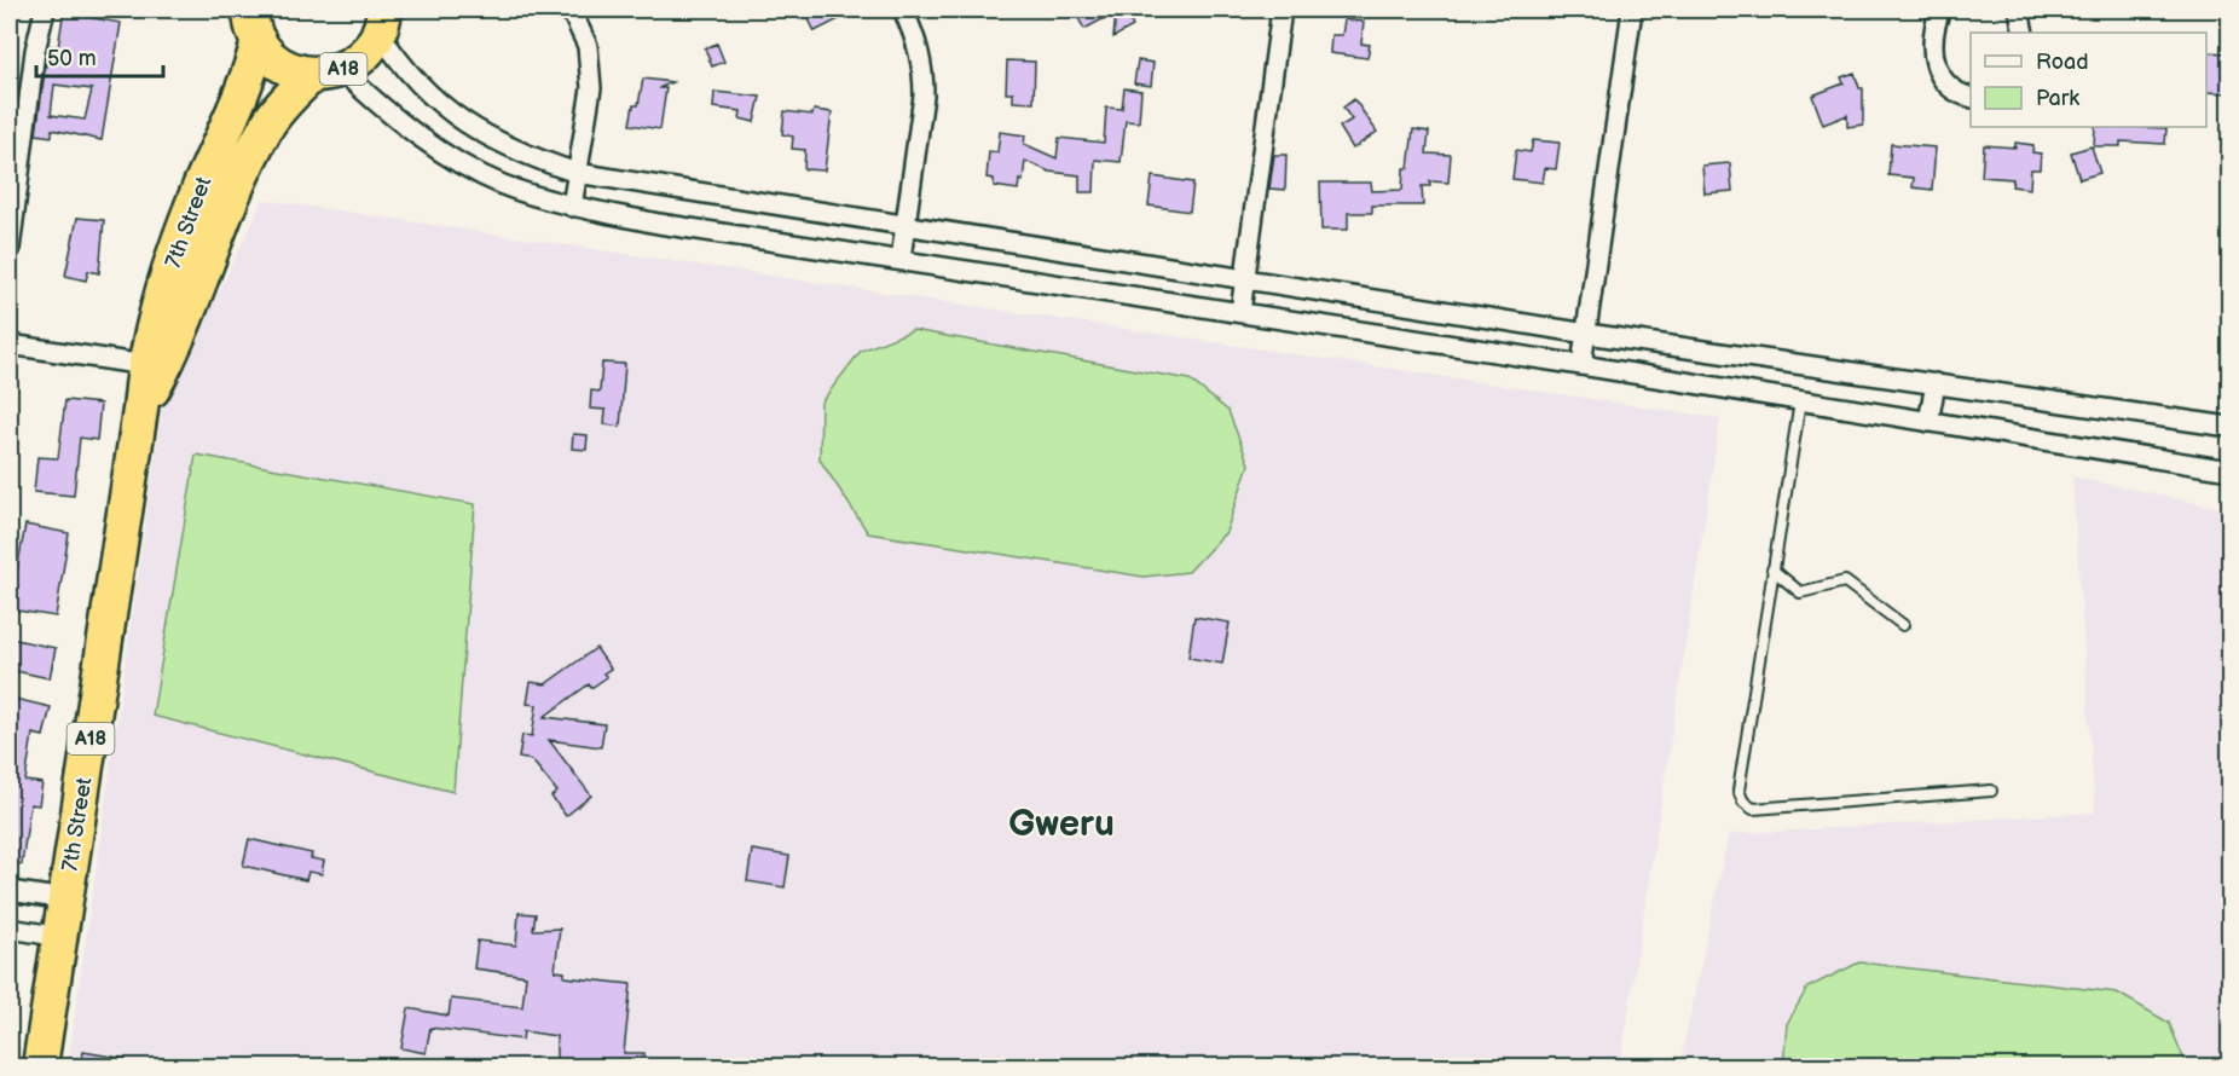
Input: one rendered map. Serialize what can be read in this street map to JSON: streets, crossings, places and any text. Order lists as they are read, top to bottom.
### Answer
{
  "streets": {
    "highway": ["A18", "7th Street"]
  },
  "crossings": [
    ["A18", "7th Street"]
  ],
  "districts": ["Gweru"],
  "legend": ["Road", "Park"],
  "scale_bar": "50 m"
}
